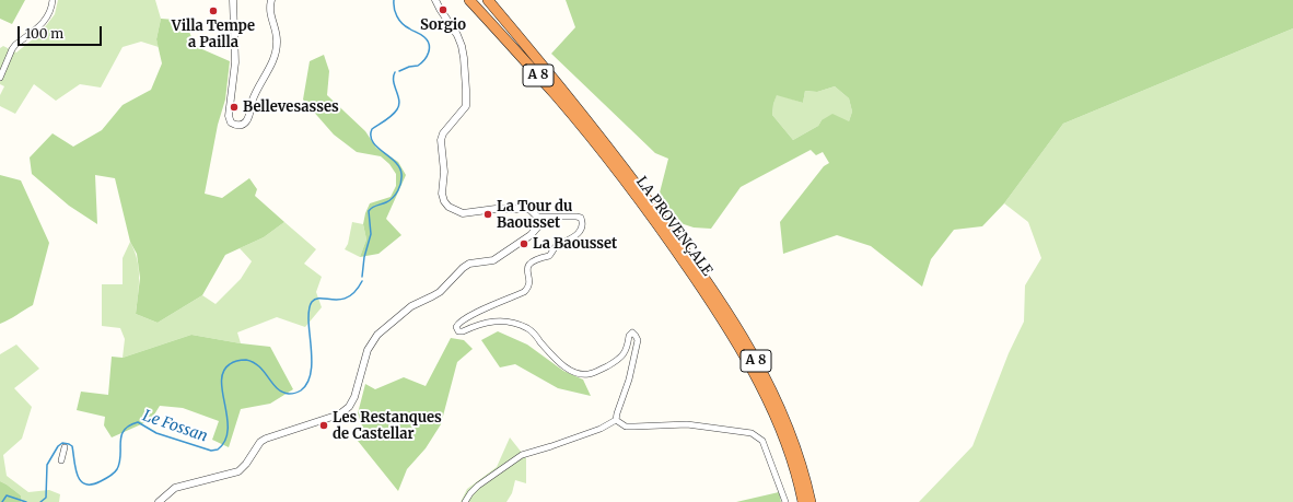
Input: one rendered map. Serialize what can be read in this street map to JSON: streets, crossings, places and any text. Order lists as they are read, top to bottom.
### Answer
{
  "streets": {
    "highway": ["A 8", "LA PROVENÇALE"]
  },
  "water": ["Le Fossan"],
  "places": [
    "Sorgio",
    "Villa Tempe a Pailla",
    "Bellevesasses",
    "La Tour du Baousset",
    "La Baousset",
    "Les Restanques de Castellar"
  ],
  "scale_bar": "100 m"
}
